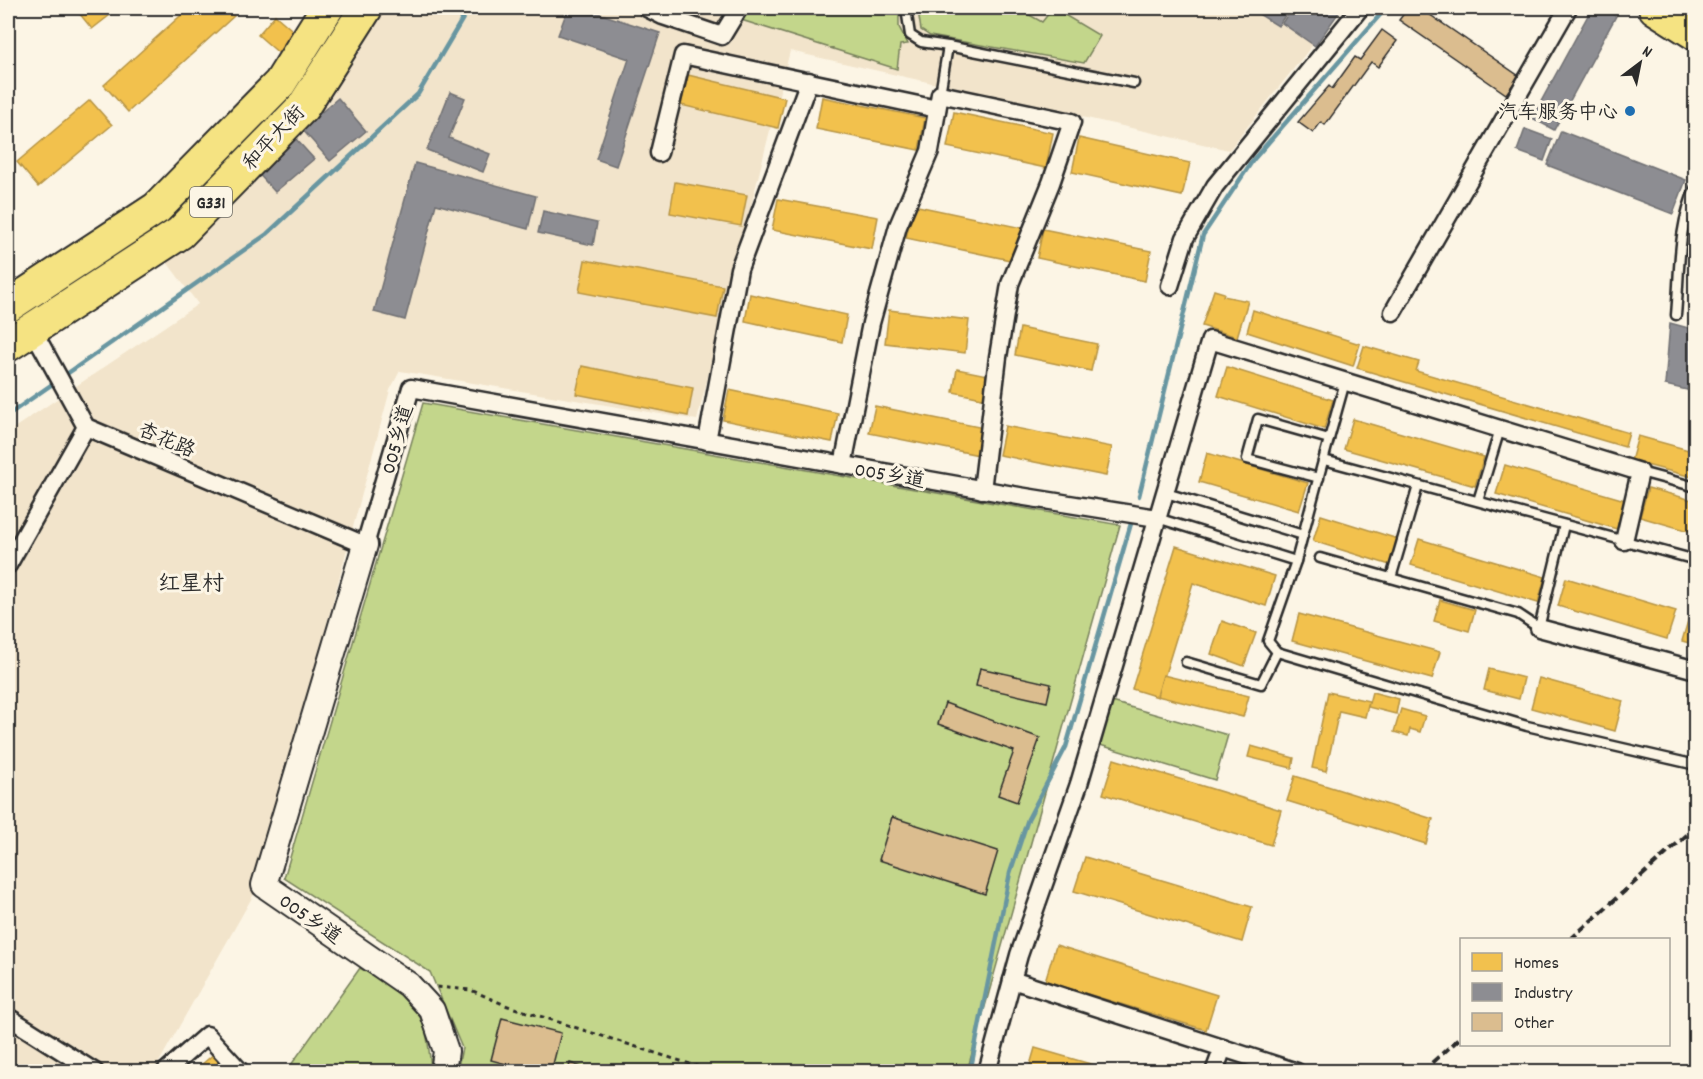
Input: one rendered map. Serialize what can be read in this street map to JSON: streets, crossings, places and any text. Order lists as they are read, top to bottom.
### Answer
{
  "streets": {
    "highway": ["和平大街", "G331"],
    "street": ["杏花路", "005乡道"]
  },
  "crossings": [
    ["杏花路", "005乡道"]
  ],
  "districts": ["红星村"],
  "places": ["汽车服务中心"],
  "legend": ["Homes", "Industry", "Other"],
  "north": "top right"
}
